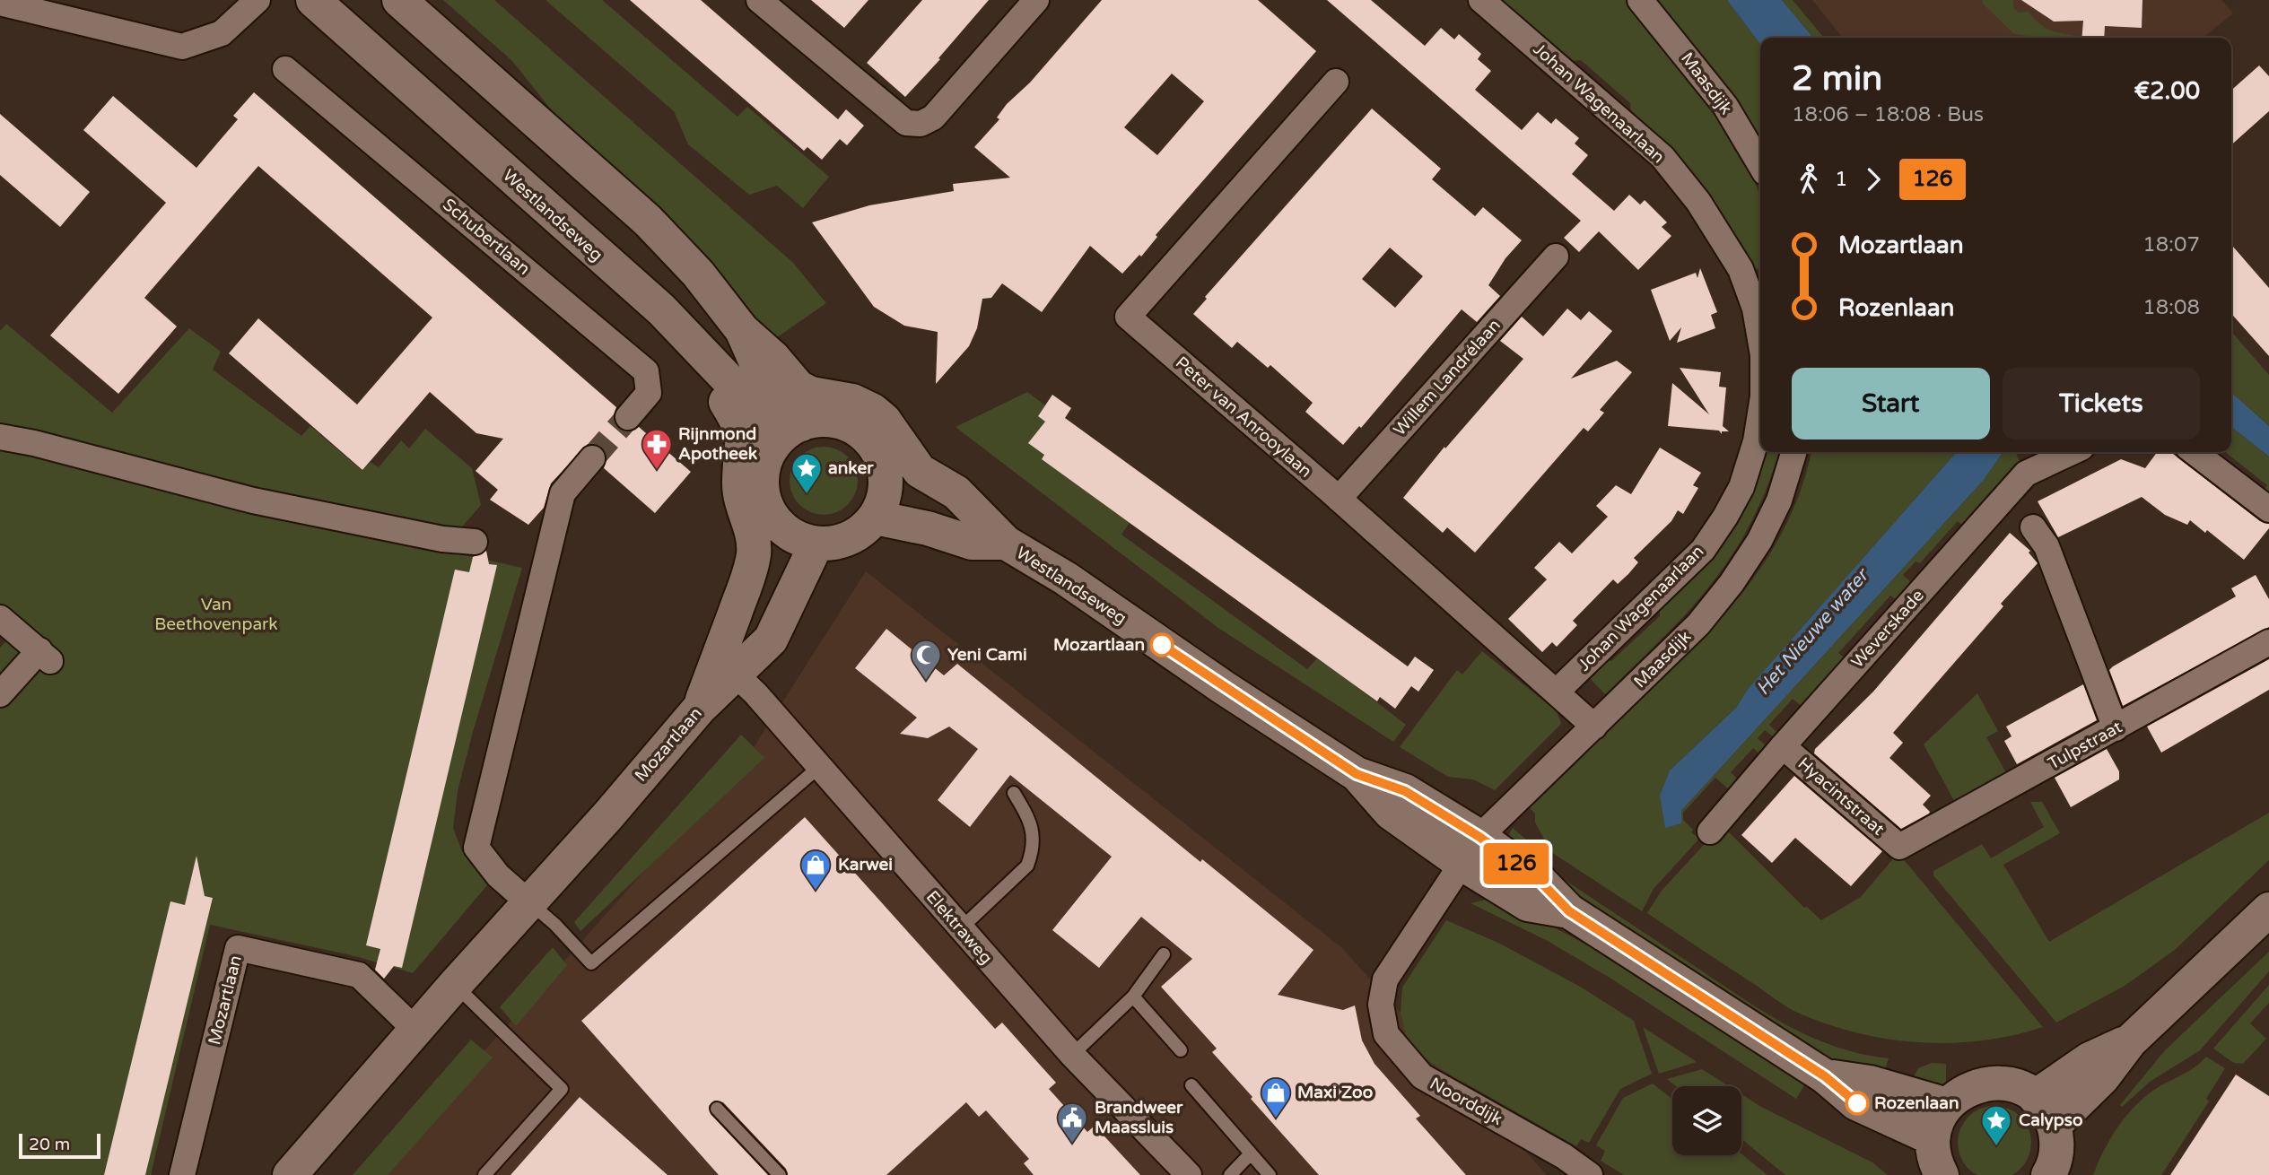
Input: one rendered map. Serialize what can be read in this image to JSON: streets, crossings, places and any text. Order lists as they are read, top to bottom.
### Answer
{
  "streets": {
    "main road": ["Westlandseweg", "Mozartlaan"],
    "street": [
      "Maasdijk",
      "Johan Wagenaarlaan",
      "Schubertlaan",
      "Willem Landrélaan",
      "Peter van Anrooylaan",
      "Weverskade",
      "Tulpstraat",
      "Hyacintstraat",
      "Elektraweg",
      "Noorddijk"
    ]
  },
  "crossings": [
    ["Maasdijk", "Westlandseweg"],
    ["Maasdijk", "Peter van Anrooylaan"],
    ["Maasdijk", "Noorddijk"],
    ["Johan Wagenaarlaan", "Peter van Anrooylaan"],
    ["Westlandseweg", "Mozartlaan"],
    ["Westlandseweg", "Noorddijk"],
    ["Willem Landrélaan", "Peter van Anrooylaan"],
    ["Weverskade", "Hyacintstraat"],
    ["Mozartlaan", "Elektraweg"],
    ["Tulpstraat", "Hyacintstraat"]
  ],
  "water": ["Het Nieuwe water"],
  "parks": ["Van Beethovenpark"],
  "places": {
    "pharmacy": ["Rijnmond Apotheek"],
    "place": ["anker", "Calypso"],
    "other": ["Mozartlaan", "Rozenlaan"],
    "mosque": ["Yeni Cami"],
    "shop": ["Karwei", "Maxi Zoo"],
    "public building": ["Brandweer Maassluis"]
  },
  "lines": ["bus line 126"],
  "scale_bar": "20 m",
  "page": {
    "on_map": "126",
    "heading": ["2 min", "18:06 – 18:08 · Bus", "€2.00"],
    "legs": ["1", "126"],
    "list": [
      {
        "name": "Mozartlaan",
        "value": "18:07"
      },
      {
        "name": "Rozenlaan",
        "value": "18:08"
      }
    ],
    "buttons": ["Start", "Tickets"],
    "scale": "20 m"
  }
}
